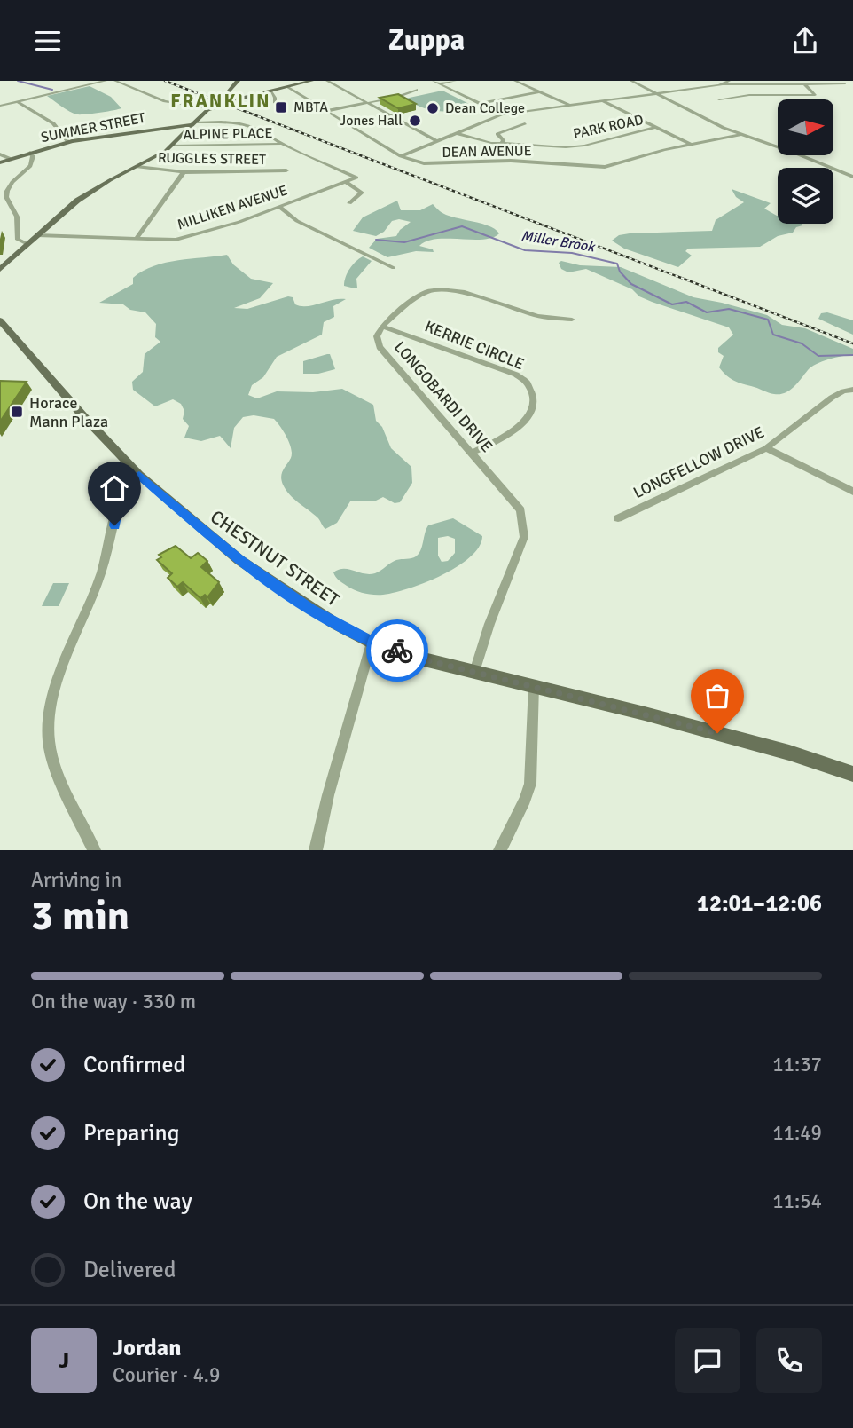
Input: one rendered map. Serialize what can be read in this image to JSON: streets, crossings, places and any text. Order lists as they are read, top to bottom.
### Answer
{
  "streets": {
    "main road": ["SUMMER STREET", "CHESTNUT STREET"],
    "street": [
      "PARK ROAD",
      "ALPINE PLACE",
      "DEAN AVENUE",
      "RUGGLES STREET",
      "MILLIKEN AVENUE",
      "KERRIE CIRCLE",
      "LONGOBARDI DRIVE",
      "LONGFELLOW DRIVE"
    ]
  },
  "crossings": [
    ["ALPINE PLACE", "MILLIKEN AVENUE"],
    ["KERRIE CIRCLE", "LONGOBARDI DRIVE"],
    ["LONGOBARDI DRIVE", "CHESTNUT STREET"]
  ],
  "districts": ["FRANKLIN"],
  "water": ["Miller Brook"],
  "places": {
    "transit": ["MBTA", "Horace Mann Plaza"],
    "other": ["Dean College", "Jones Hall"]
  },
  "north": "right",
  "page": {
    "header": "Zuppa",
    "heading": ["3 min", "Arriving in", "12:01–12:06"],
    "panel": ["Jordan", "Courier · 4.9"],
    "bar": "On the way · 330 m",
    "list": [
      ["Confirmed", "11:37"],
      ["Preparing", "11:49"],
      ["On the way", "11:54"],
      "Delivered"
    ],
    "round": "J"
  }
}
